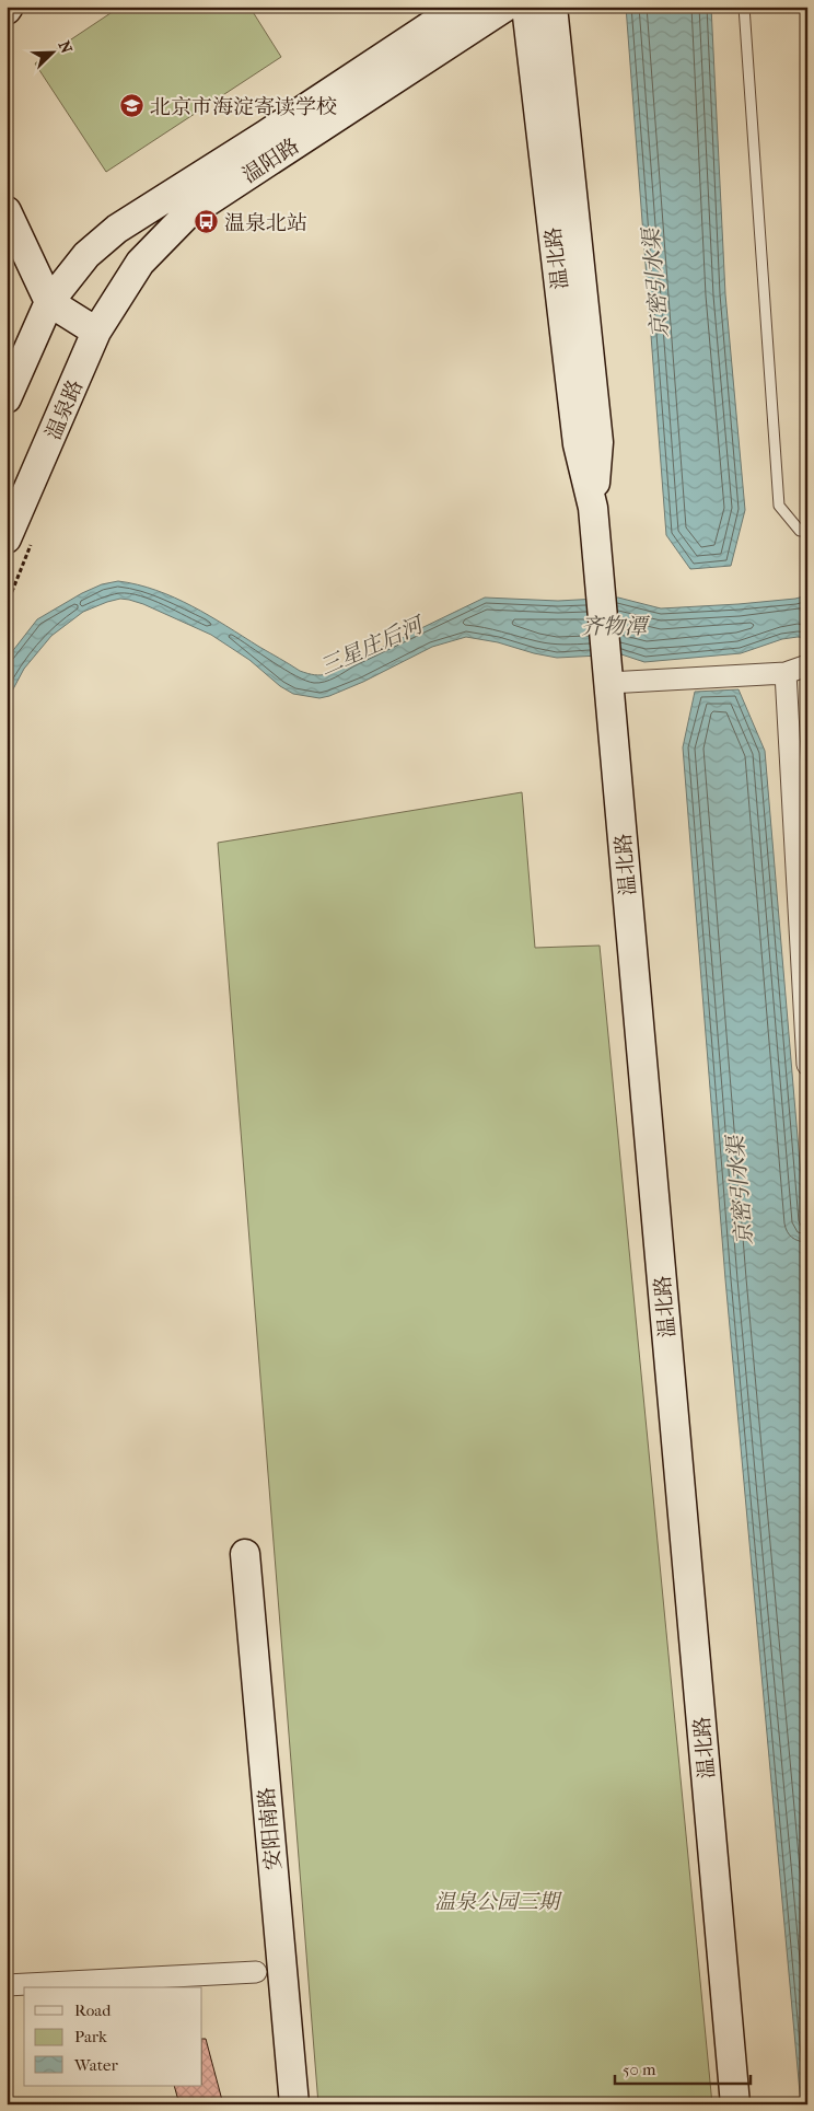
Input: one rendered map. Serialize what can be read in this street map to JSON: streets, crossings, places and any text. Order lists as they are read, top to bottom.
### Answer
{
  "streets": {
    "main road": [
      "温阳路",
      "温北路",
      "温泉路",
      "安阳南路"
    ]
  },
  "crossings": [
    ["温阳路", "温泉路"]
  ],
  "water": ["京密引水渠", "齐物潭", "三星庄后河"],
  "parks": ["温泉公园三期"],
  "places": {
    "school or university": ["北京市海淀寄读学校"],
    "bus stop": ["温泉北站"]
  },
  "legend": ["Road", "Park", "Water"],
  "scale_bar": "50 m",
  "north": "top right"
}
